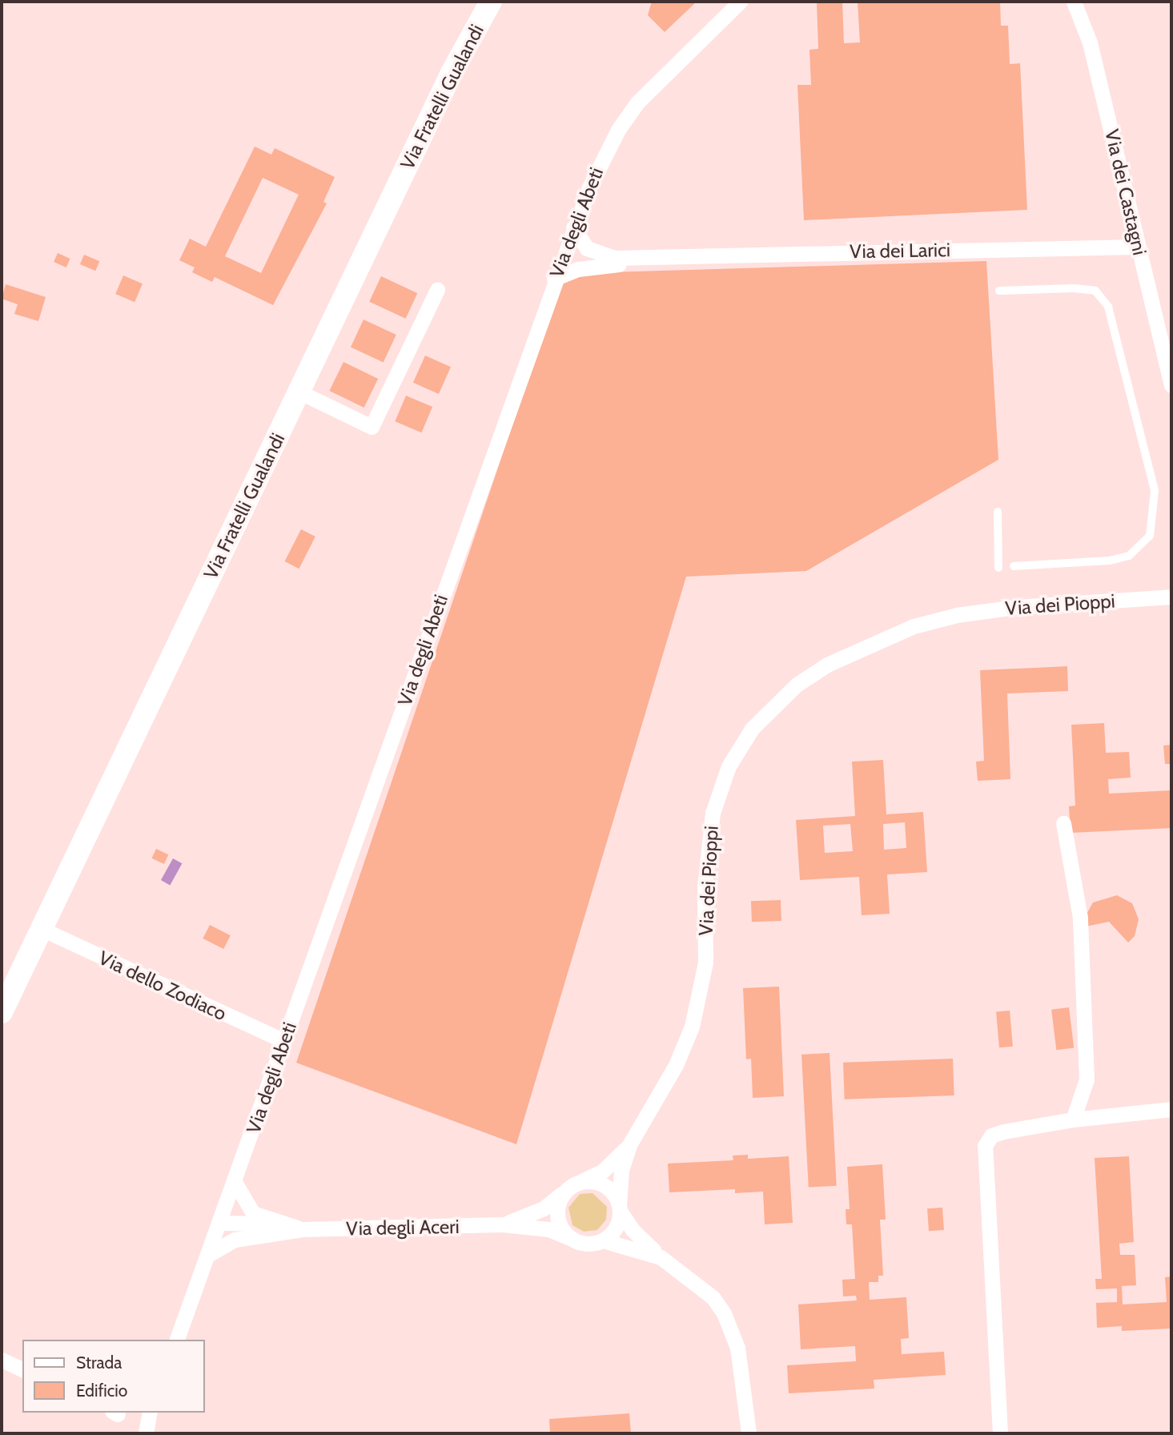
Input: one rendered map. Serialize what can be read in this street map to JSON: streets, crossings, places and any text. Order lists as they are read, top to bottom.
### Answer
{
  "streets": {
    "street": [
      "Via Fratelli Gualandi",
      "Via dei Castagni",
      "Via degli Abeti",
      "Via dei Larici",
      "Via dei Pioppi",
      "Via dello Zodiaco",
      "Via degli Aceri"
    ]
  },
  "crossings": [
    ["Via Fratelli Gualandi", "Via dello Zodiaco"],
    ["Via dei Castagni", "Via dei Larici"],
    ["Via degli Abeti", "Via dei Larici"],
    ["Via degli Abeti", "Via dello Zodiaco"],
    ["Via degli Abeti", "Via degli Aceri"],
    ["Via dei Pioppi", "Via degli Aceri"]
  ],
  "legend": ["Strada", "Edificio"]
}
